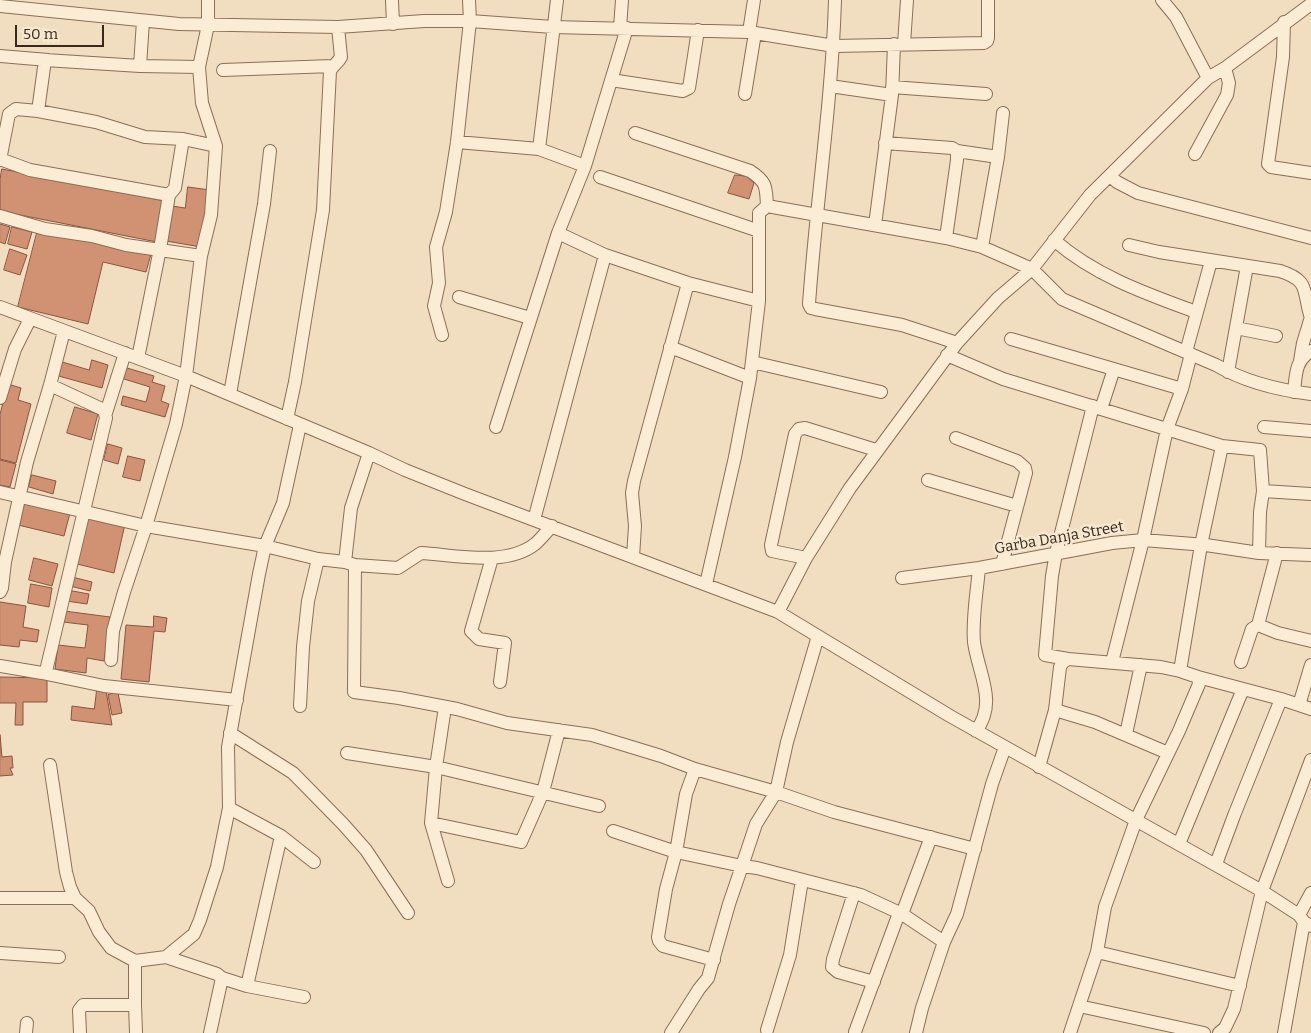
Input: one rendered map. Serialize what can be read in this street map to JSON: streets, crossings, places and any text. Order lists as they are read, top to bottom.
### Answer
{
  "streets": {
    "street": ["Garba Danja Street"]
  },
  "scale_bar": "50 m"
}
